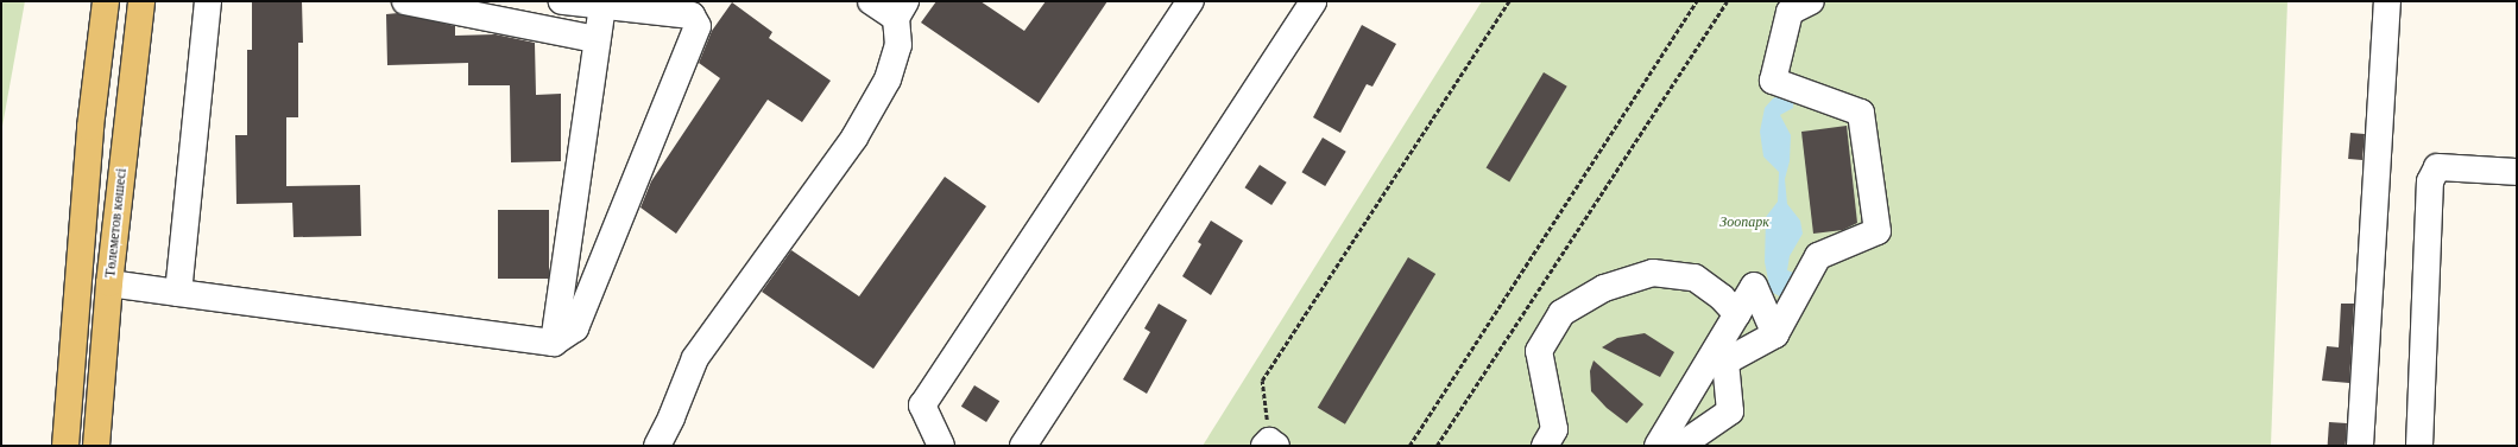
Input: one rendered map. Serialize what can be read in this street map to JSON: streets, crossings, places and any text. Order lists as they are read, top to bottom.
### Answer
{
  "streets": {
    "main road": ["Төлеметов көшесі"]
  },
  "parks": ["Зоопарк"]
}
